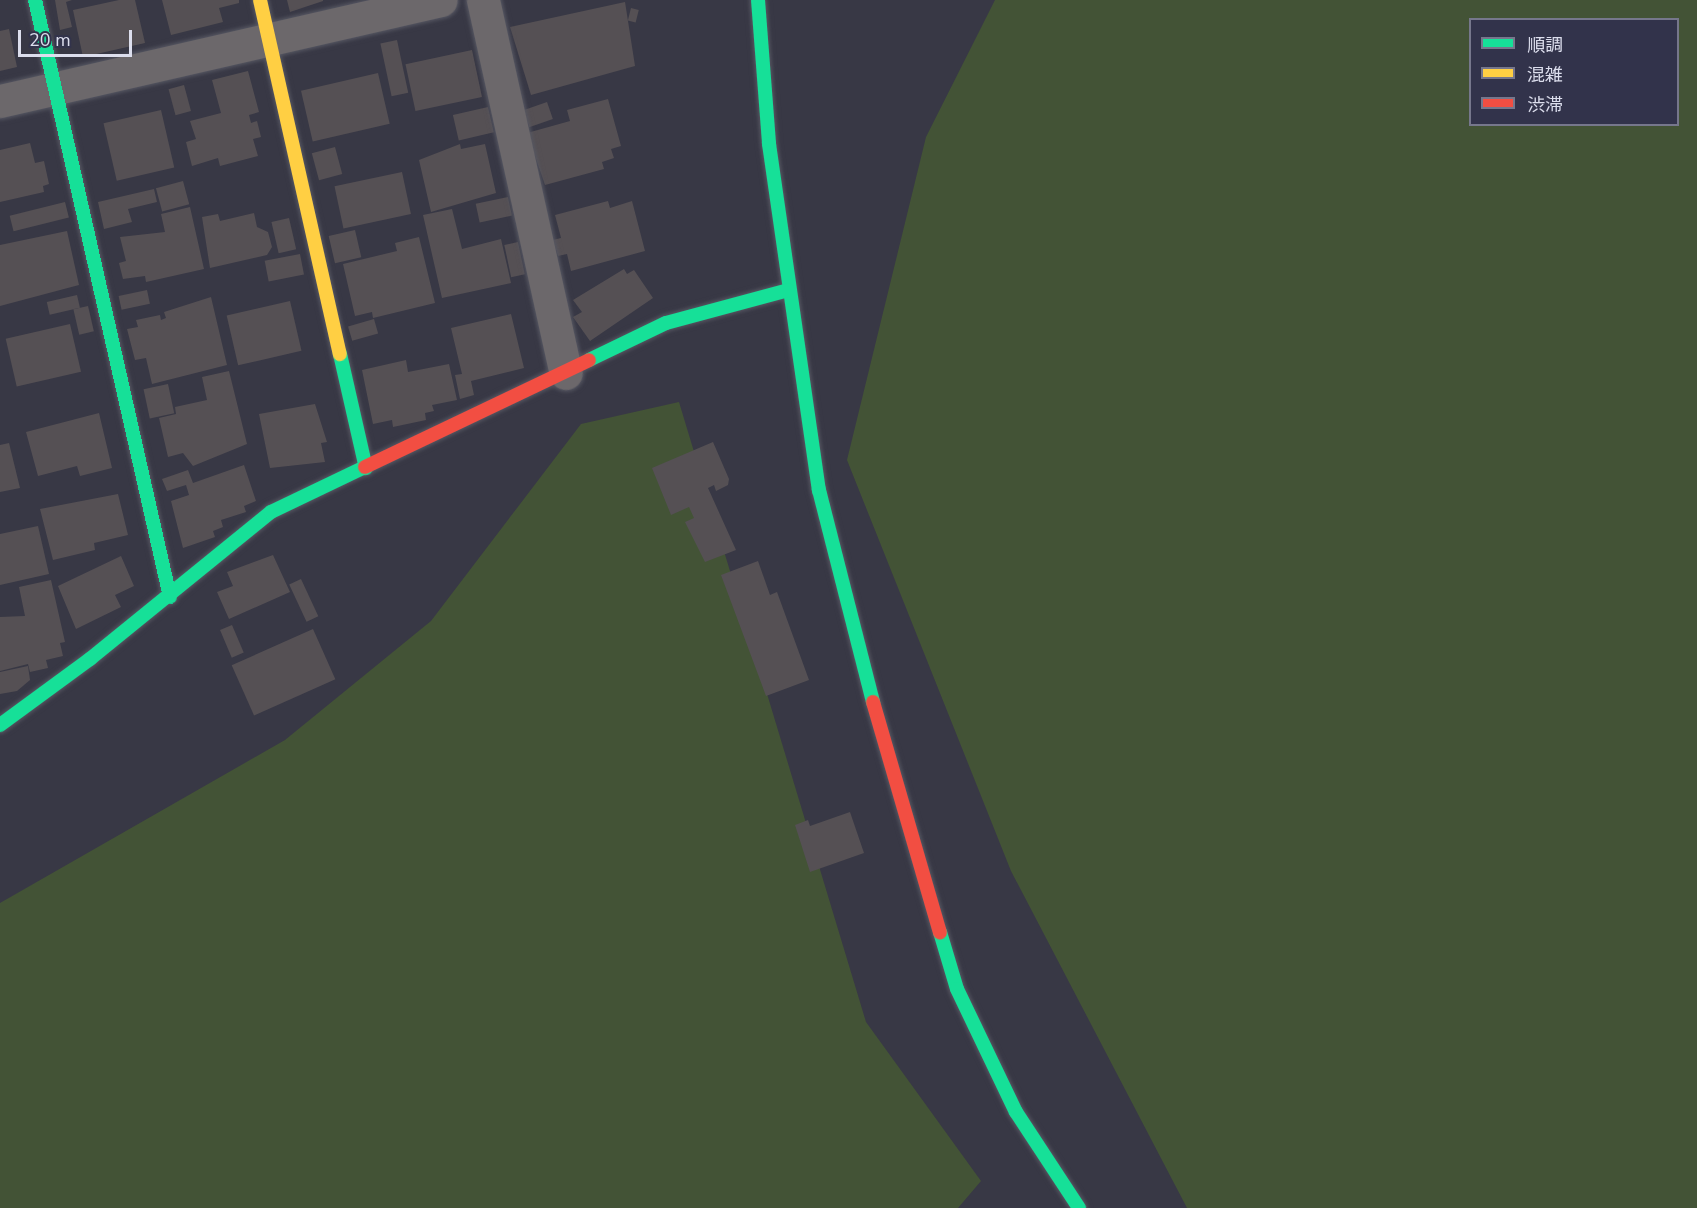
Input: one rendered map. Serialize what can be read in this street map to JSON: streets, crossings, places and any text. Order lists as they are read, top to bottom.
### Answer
{
  "legend": ["順調", "混雑", "渋滞"],
  "scale_bar": "20 m"
}
